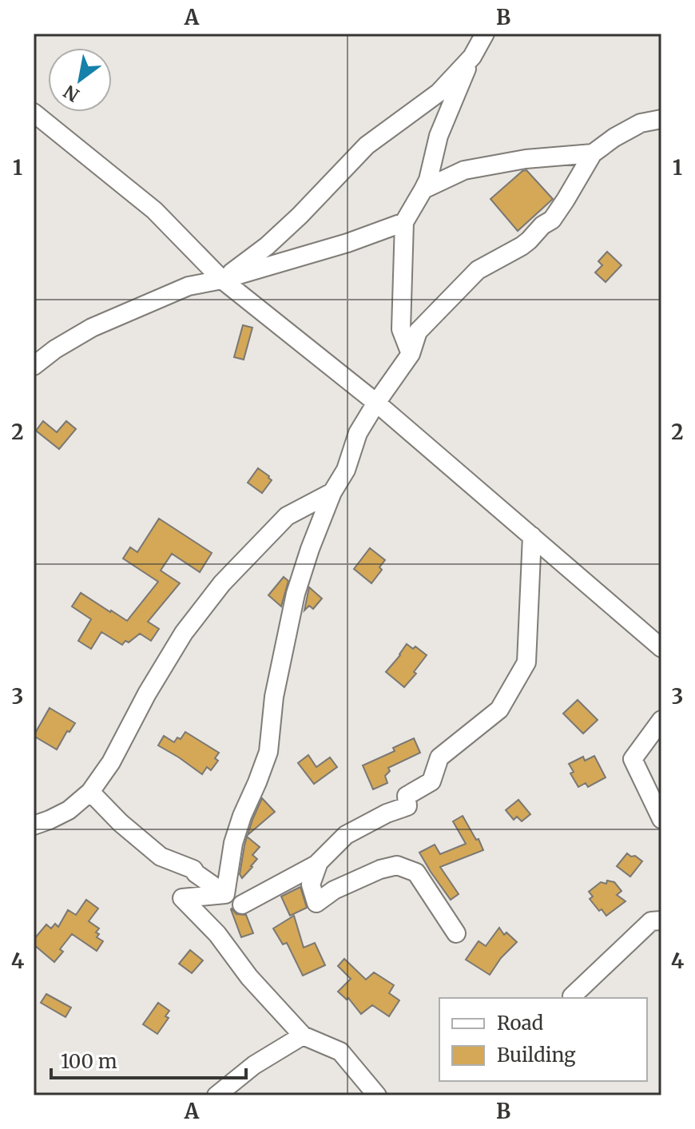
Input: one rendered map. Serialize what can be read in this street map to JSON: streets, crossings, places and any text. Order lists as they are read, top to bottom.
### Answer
{
  "legend": ["Road", "Building"],
  "scale_bar": "100 m",
  "north": "bottom left",
  "grid": {
    "columns": ["A", "B"],
    "rows": [
      "1",
      "2",
      "3",
      "4"
    ]
  }
}
